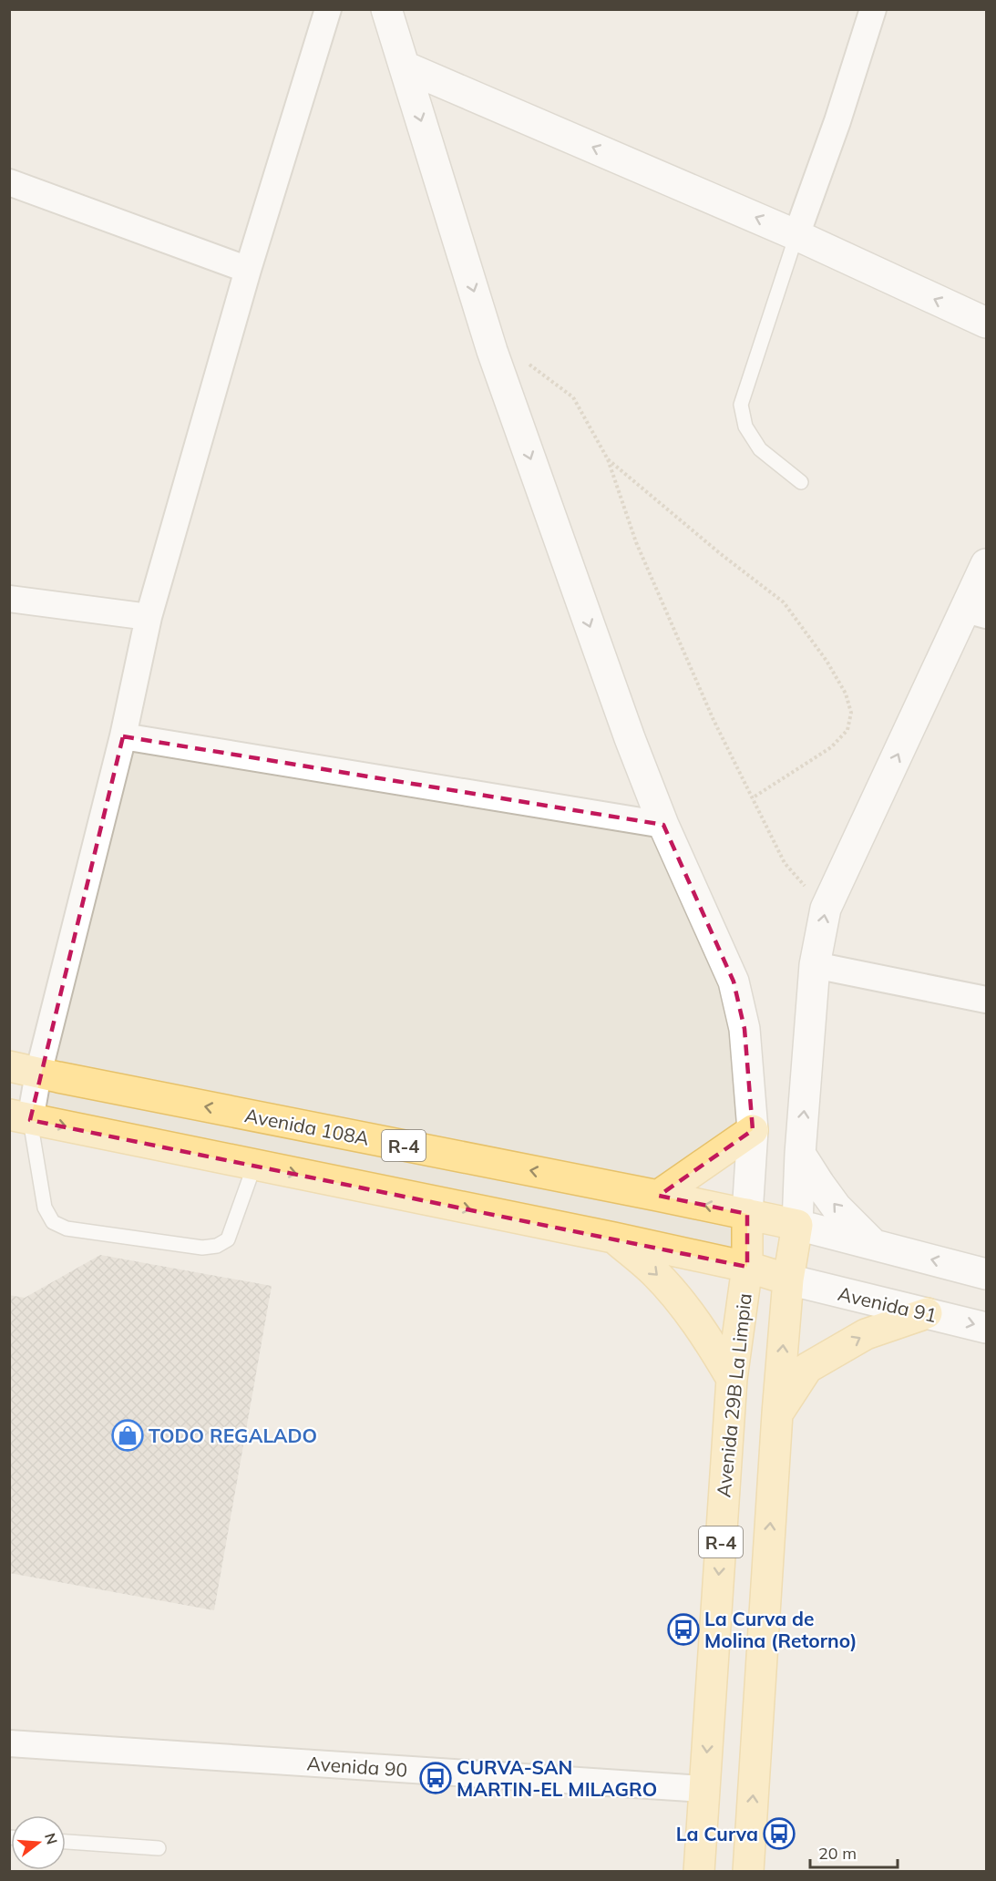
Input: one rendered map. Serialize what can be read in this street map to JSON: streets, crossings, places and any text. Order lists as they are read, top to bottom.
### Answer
{
  "streets": {
    "main road": ["Avenida 108A", "R-4", "Avenida 29B La Limpia"],
    "street": ["Avenida 91", "Avenida 90"]
  },
  "crossings": [
    ["Avenida 108A", "R-4"],
    ["Avenida 108A", "Avenida 29B La Limpia"],
    ["R-4", "Avenida 91"],
    ["Avenida 29B La Limpia", "Avenida 90"]
  ],
  "places": {
    "shop": ["TODO REGALADO"],
    "bus stop": ["La Curva de Molina (Retorno)", "CURVA-SAN MARTIN-EL MILAGRO", "La Curva"]
  },
  "scale_bar": "20 m",
  "north": "right"
}
